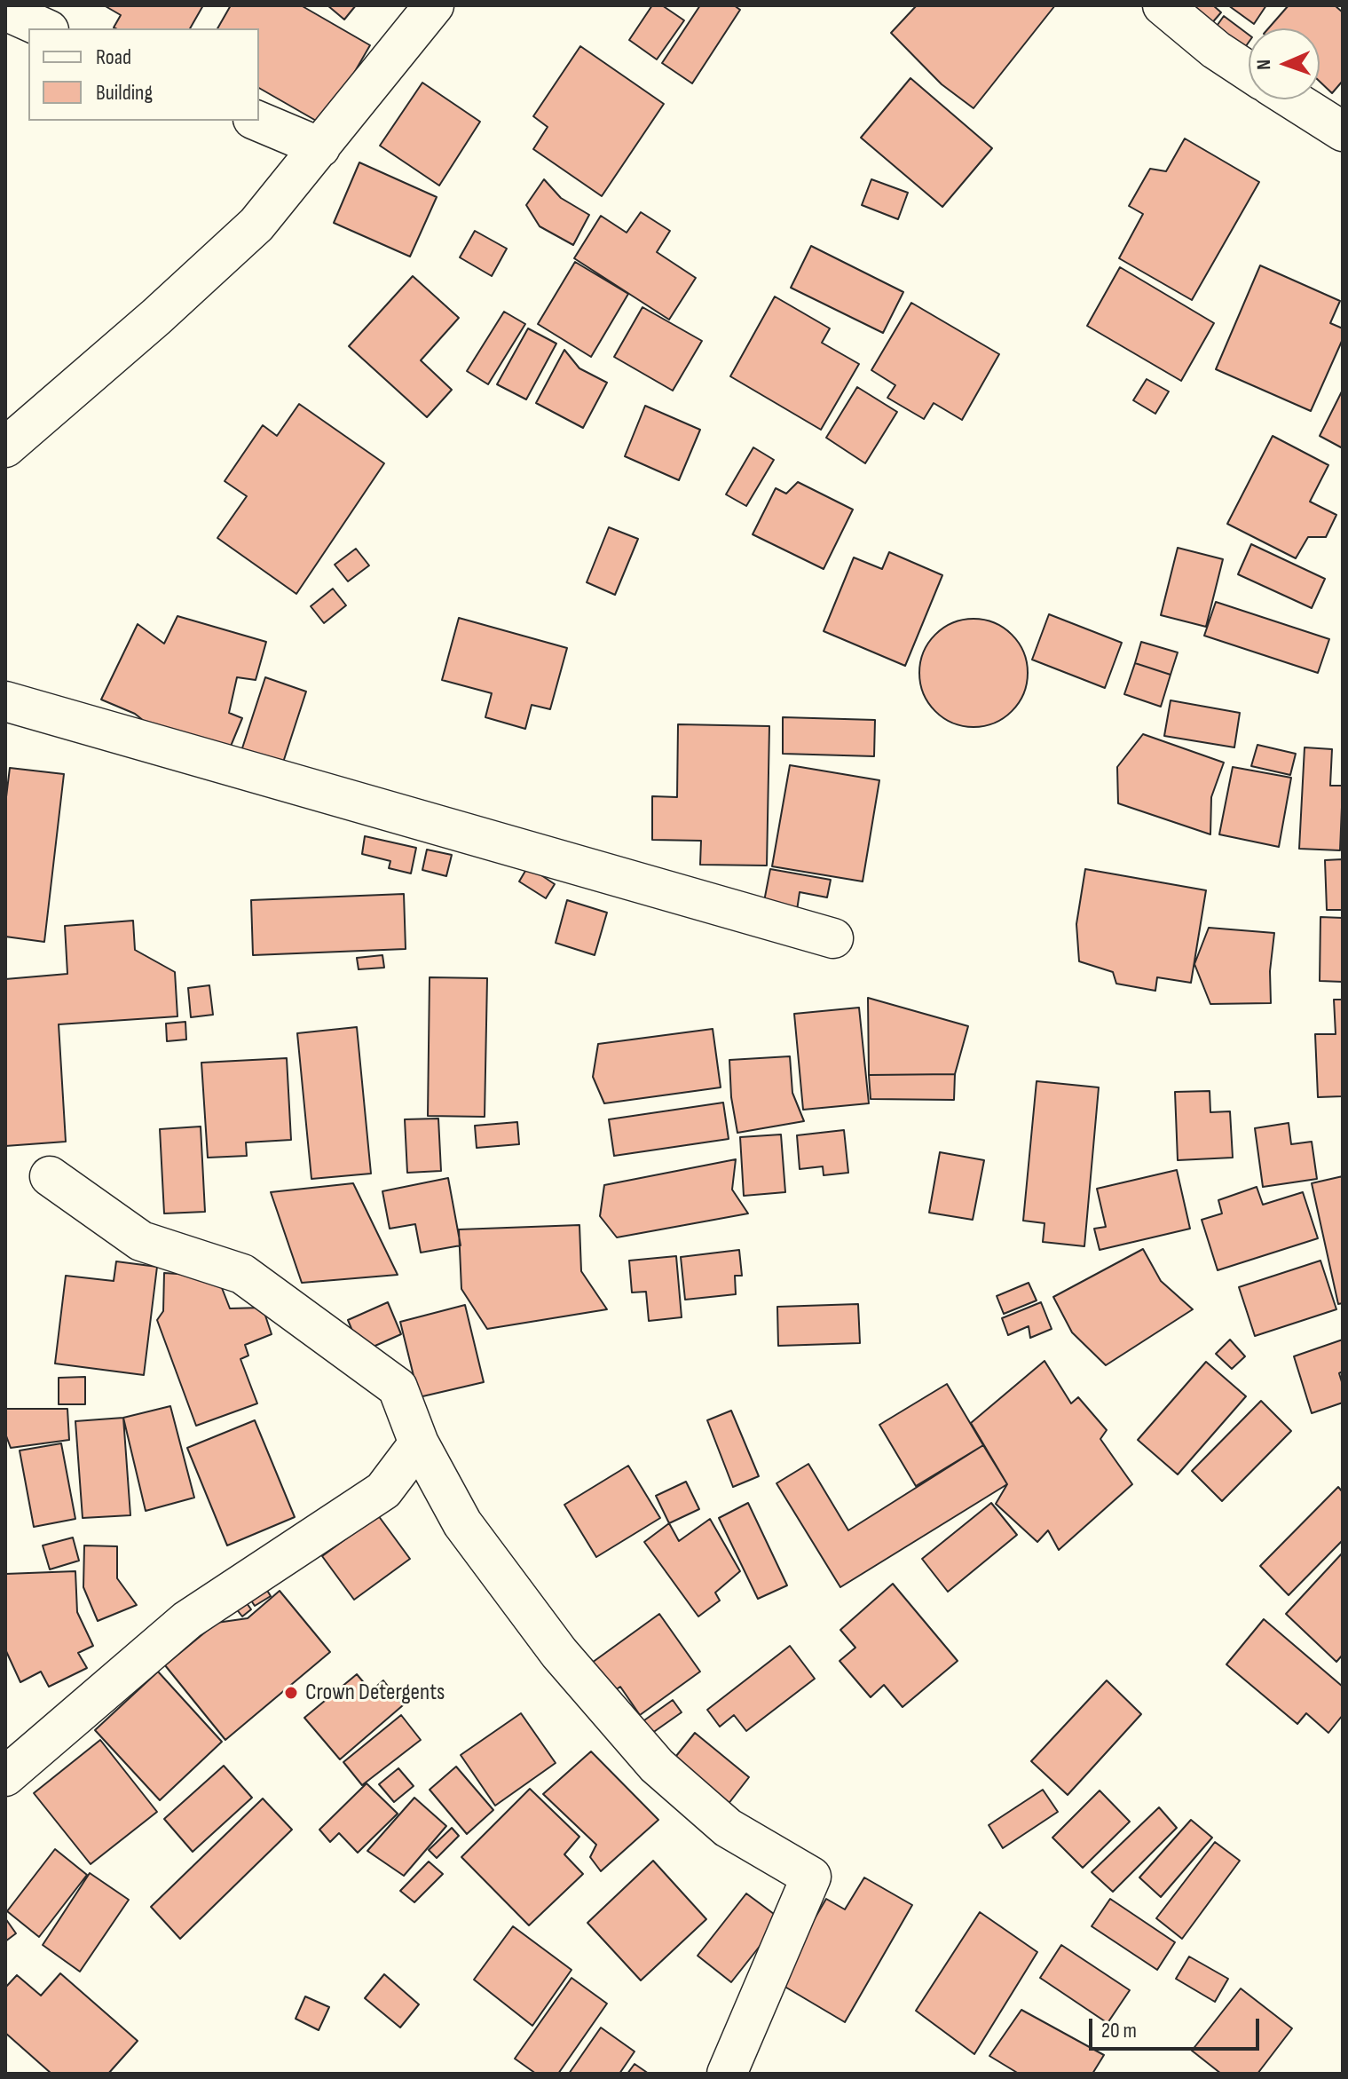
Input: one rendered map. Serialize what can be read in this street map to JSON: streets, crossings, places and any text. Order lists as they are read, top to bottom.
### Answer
{
  "places": ["Crown Detergents"],
  "legend": ["Road", "Building"],
  "scale_bar": "20 m",
  "north": "left"
}
